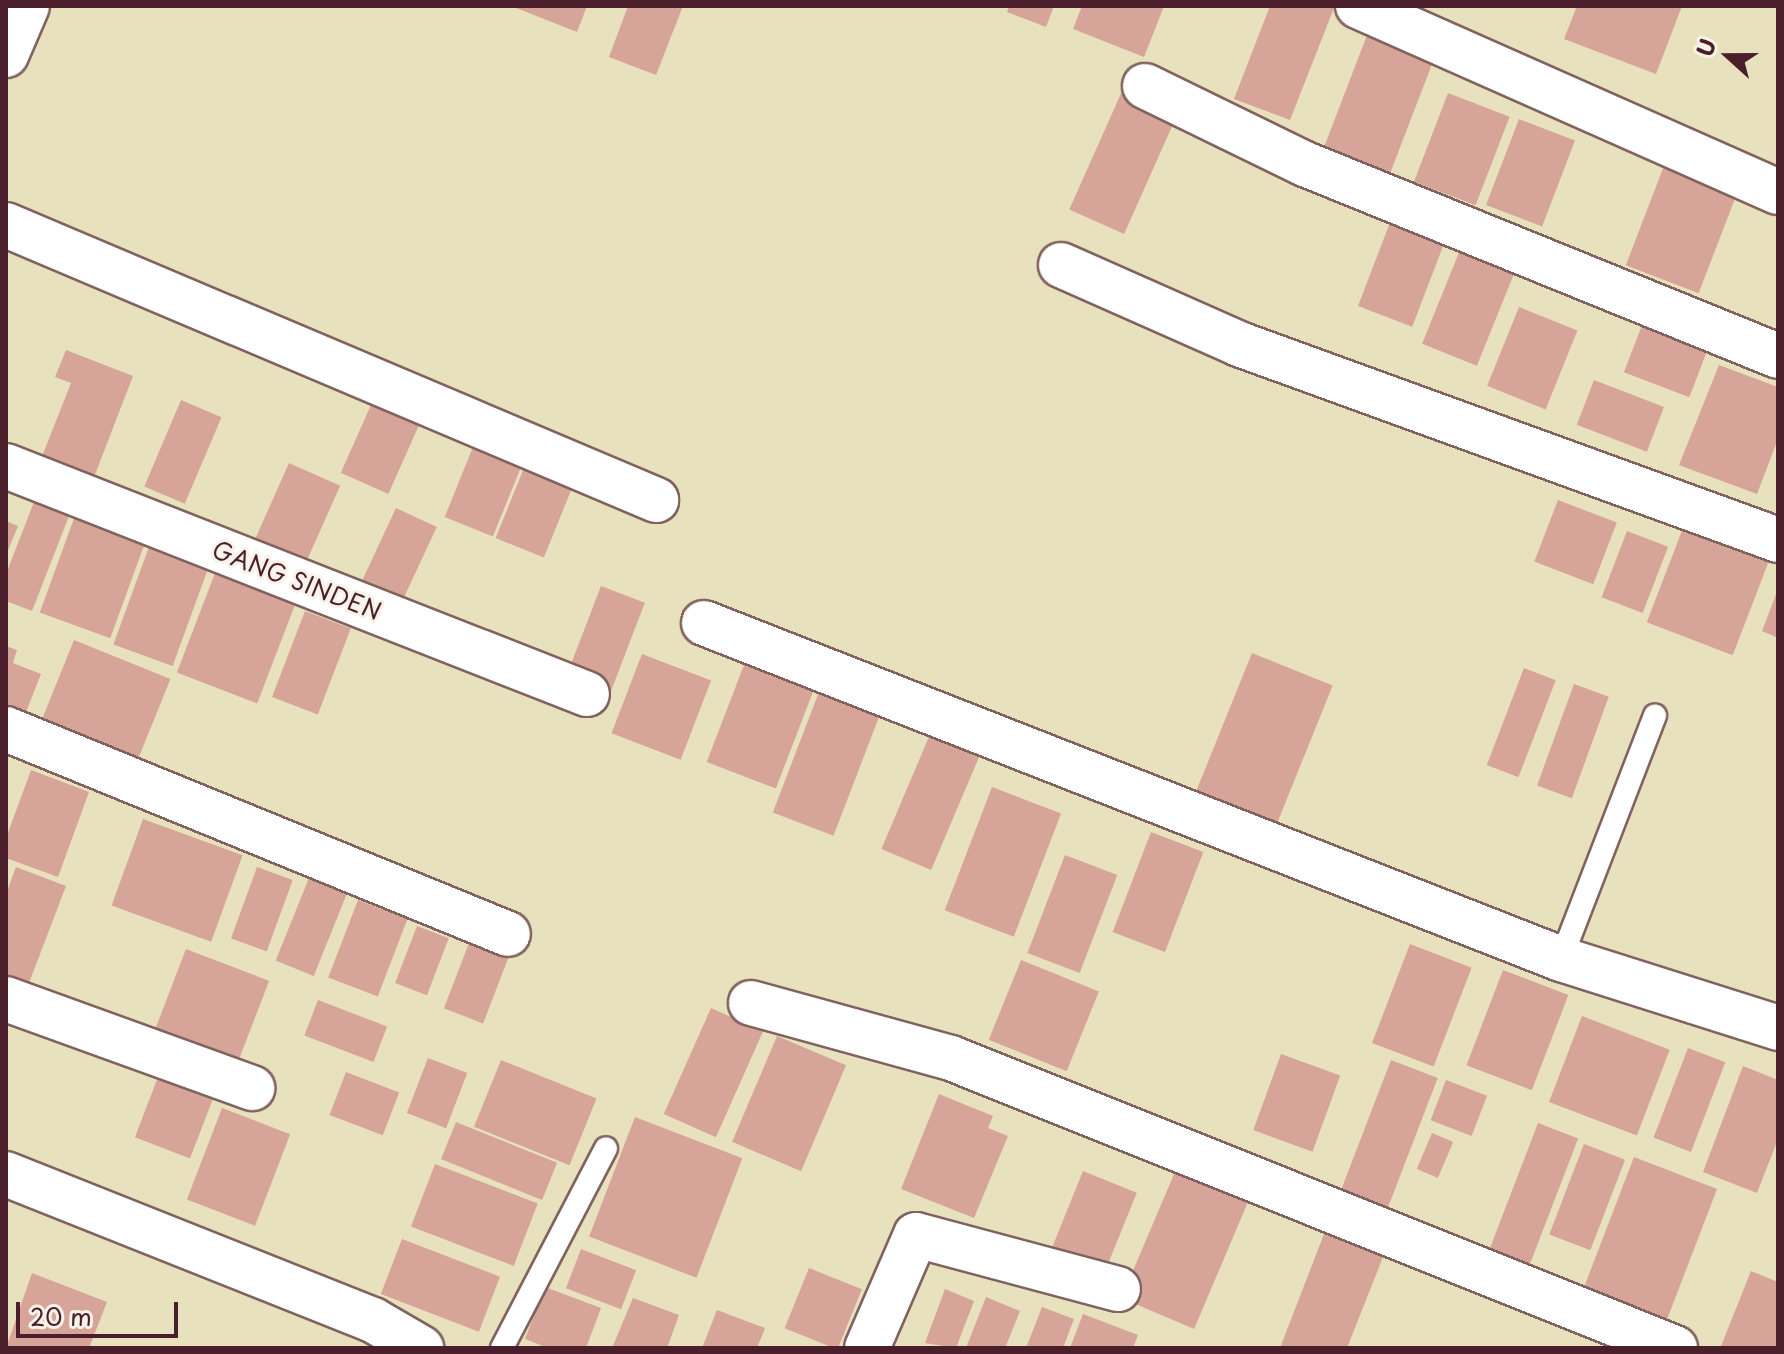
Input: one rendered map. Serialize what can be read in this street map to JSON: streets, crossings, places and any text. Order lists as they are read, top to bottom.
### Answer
{
  "streets": {
    "street": ["GANG SINDEN"]
  },
  "scale_bar": "20 m",
  "north": "left"
}
